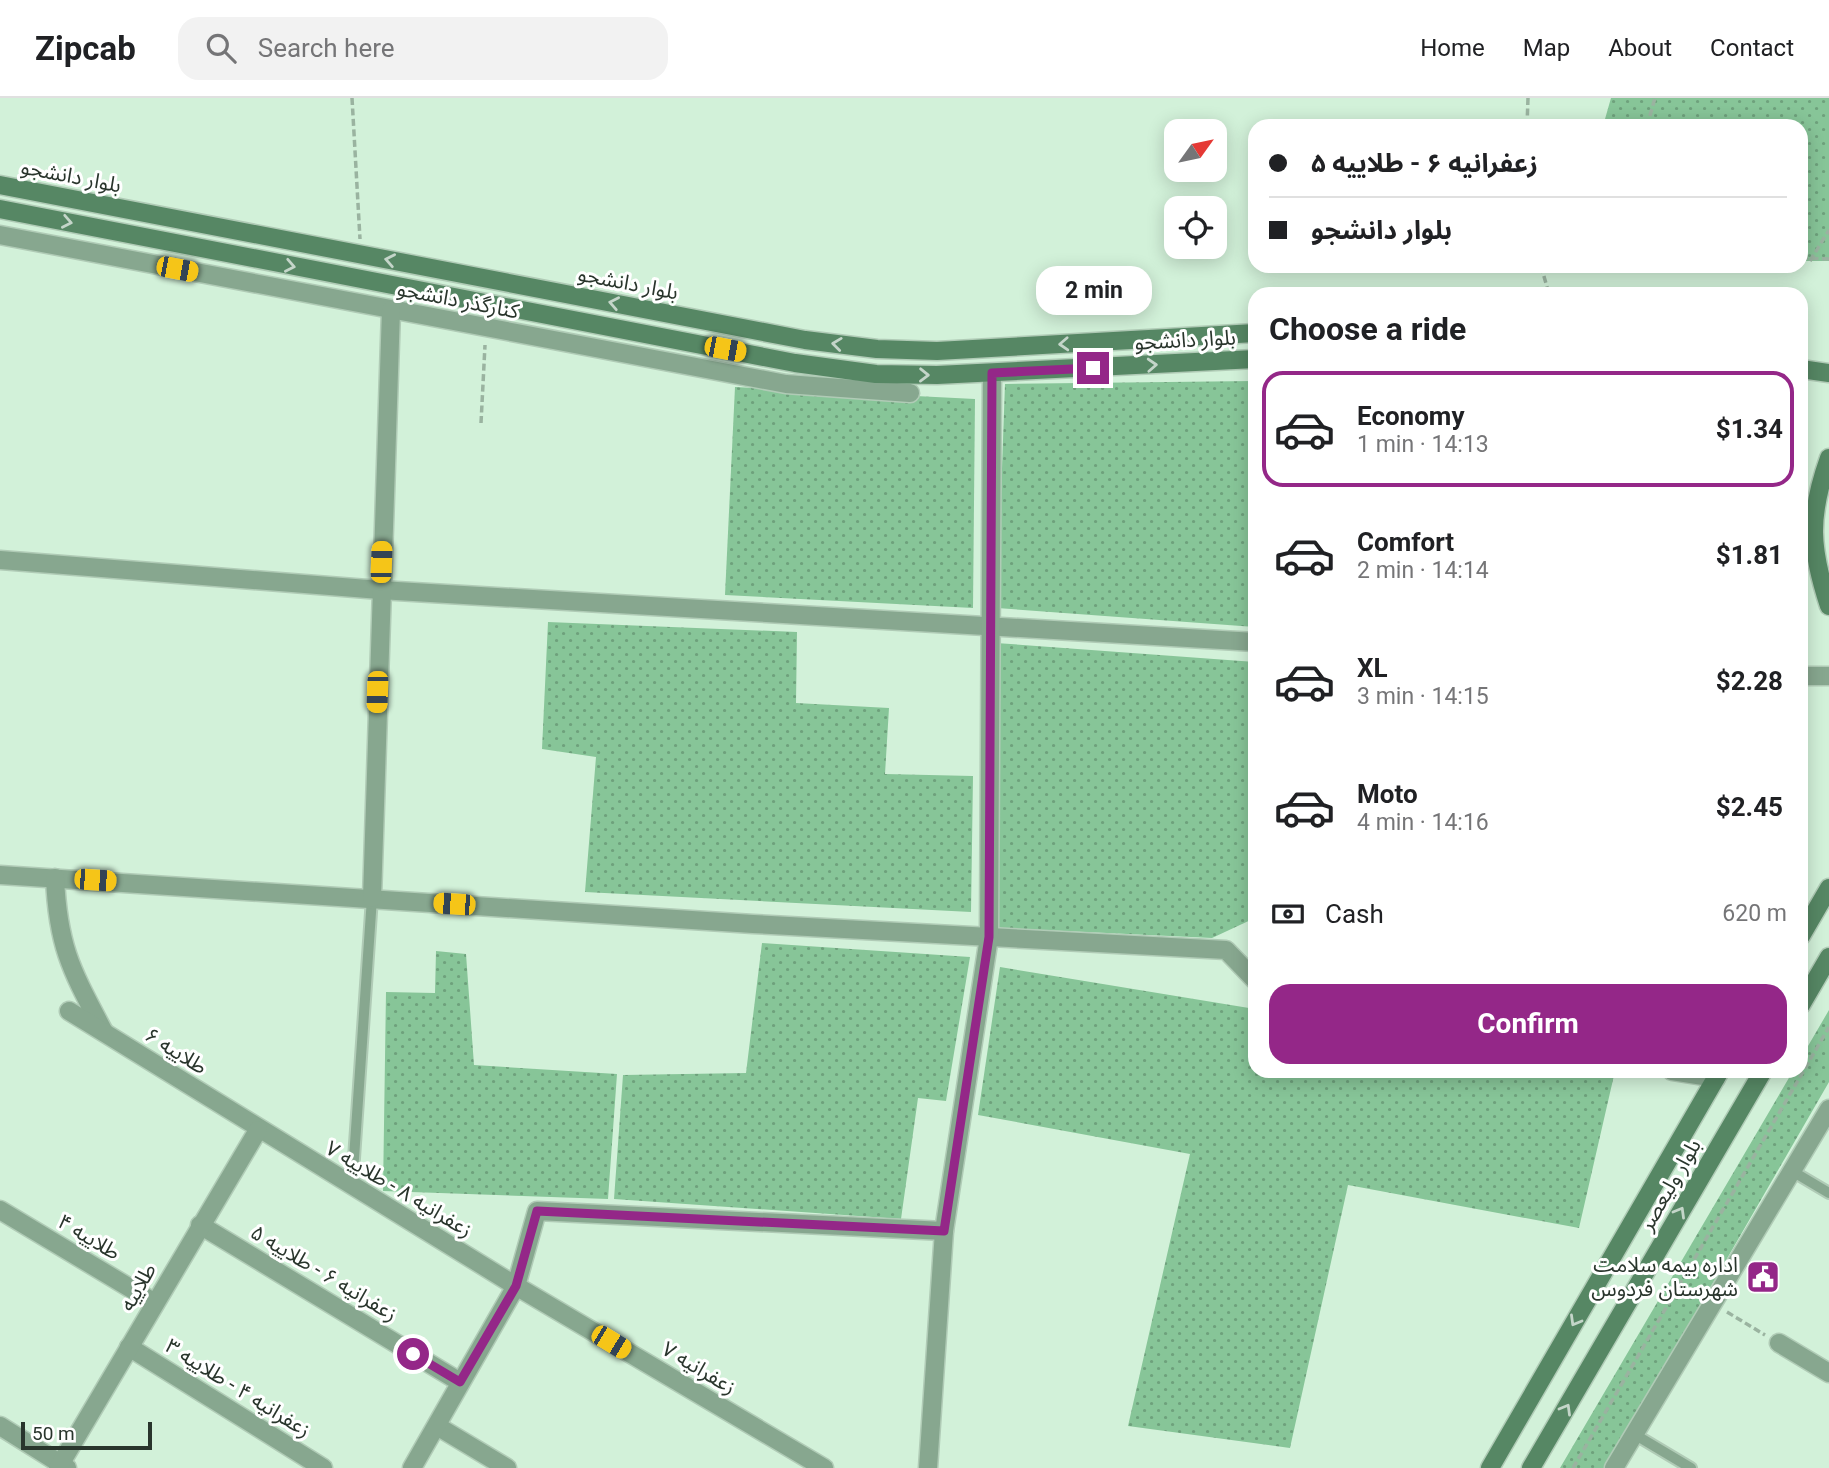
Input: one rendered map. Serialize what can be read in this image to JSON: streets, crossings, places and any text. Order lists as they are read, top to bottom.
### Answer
{
  "streets": {
    "main road": ["بلوار دانشجو", "بلوار ولیعصر"],
    "street": [
      "کنارگذر دانشجو",
      "طلاییه ۶",
      "زعفرانیه ۸ - طلاییه ۷",
      "طلاییه ۴",
      "زعفرانیه ۶ - طلاییه ۵",
      "طلاییه",
      "زعفرانیه ۷",
      "زعفرانیه ۴ - طلاییه ۳"
    ]
  },
  "crossings": [
    ["طلاییه ۶", "زعفرانیه ۸ - طلاییه ۷"],
    ["طلاییه ۶", "طلاییه"],
    ["زعفرانیه ۸ - طلاییه ۷", "طلاییه"],
    ["زعفرانیه ۸ - طلاییه ۷", "زعفرانیه ۷"],
    ["طلاییه ۴", "طلاییه"],
    ["زعفرانیه ۶ - طلاییه ۵", "طلاییه"],
    ["طلاییه", "زعفرانیه ۴ - طلاییه ۳"]
  ],
  "places": {
    "public building": ["اداره بیمه سلامت شهرستان فردوس"]
  },
  "scale_bar": "50 m",
  "north": "top right",
  "page": {
    "header": "Zipcab",
    "search": "Search here",
    "nav": [
      "Home",
      "Map",
      "About",
      "Contact"
    ],
    "banner": ["زعفرانیه ۶ - طلاییه ۵", "بلوار دانشجو"],
    "bubble": "2 min",
    "heading": "Choose a ride",
    "list": [
      {
        "name": "Economy",
        "note": "1 min · 14:13",
        "value": "$1.34"
      },
      {
        "name": "Comfort",
        "note": "2 min · 14:14",
        "value": "$1.81"
      },
      {
        "name": "XL",
        "note": "3 min · 14:15",
        "value": "$2.28"
      },
      {
        "name": "Moto",
        "note": "4 min · 14:16",
        "value": "$2.45"
      }
    ],
    "pay": ["Cash", "620 m"],
    "buttons": "Confirm",
    "scale": "50 m"
  }
}
